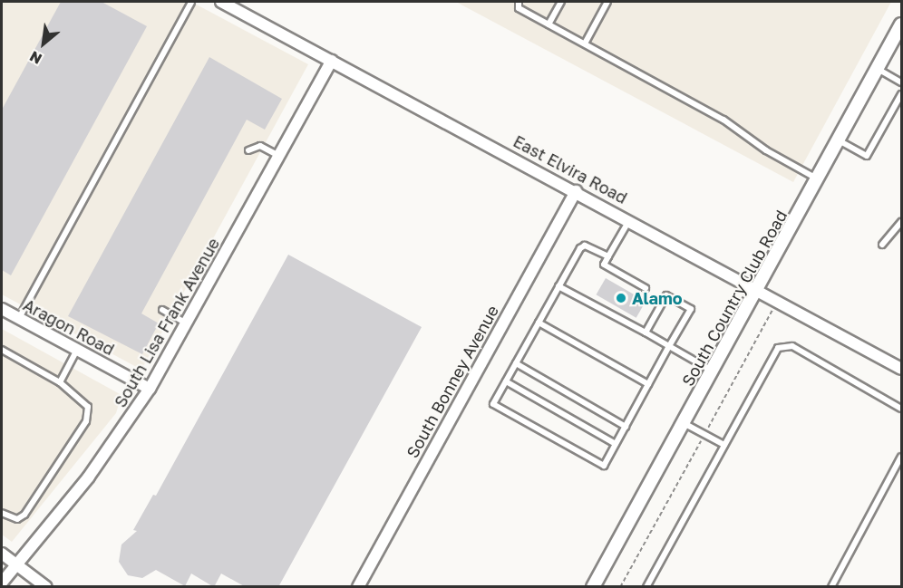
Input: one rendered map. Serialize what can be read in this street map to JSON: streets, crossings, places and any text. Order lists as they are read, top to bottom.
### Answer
{
  "streets": {
    "street": [
      "East Elvira Road",
      "South Country Club Road",
      "South Lisa Frank Avenue",
      "Aragon Road",
      "South Bonney Avenue"
    ]
  },
  "crossings": [
    ["East Elvira Road", "South Country Club Road"],
    ["East Elvira Road", "South Lisa Frank Avenue"],
    ["East Elvira Road", "South Bonney Avenue"],
    ["South Lisa Frank Avenue", "Aragon Road"]
  ],
  "places": ["Alamo"],
  "north": "bottom left"
}
